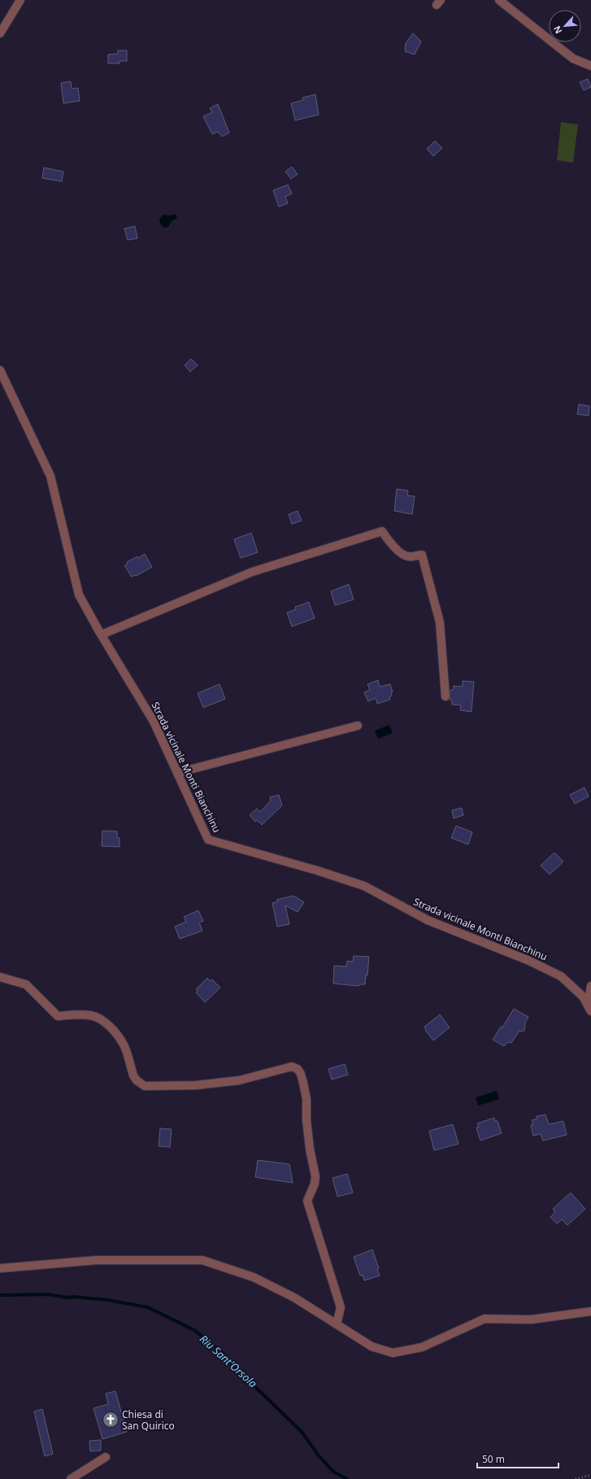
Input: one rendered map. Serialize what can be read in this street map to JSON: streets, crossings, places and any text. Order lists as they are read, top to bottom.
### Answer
{
  "streets": {
    "street": ["Strada vicinale Monti Bianchinu"]
  },
  "water": ["Riu Sant'Orsola"],
  "places": {
    "church": ["Chiesa di San Quirico"]
  },
  "scale_bar": "50 m",
  "north": "bottom left"
}
